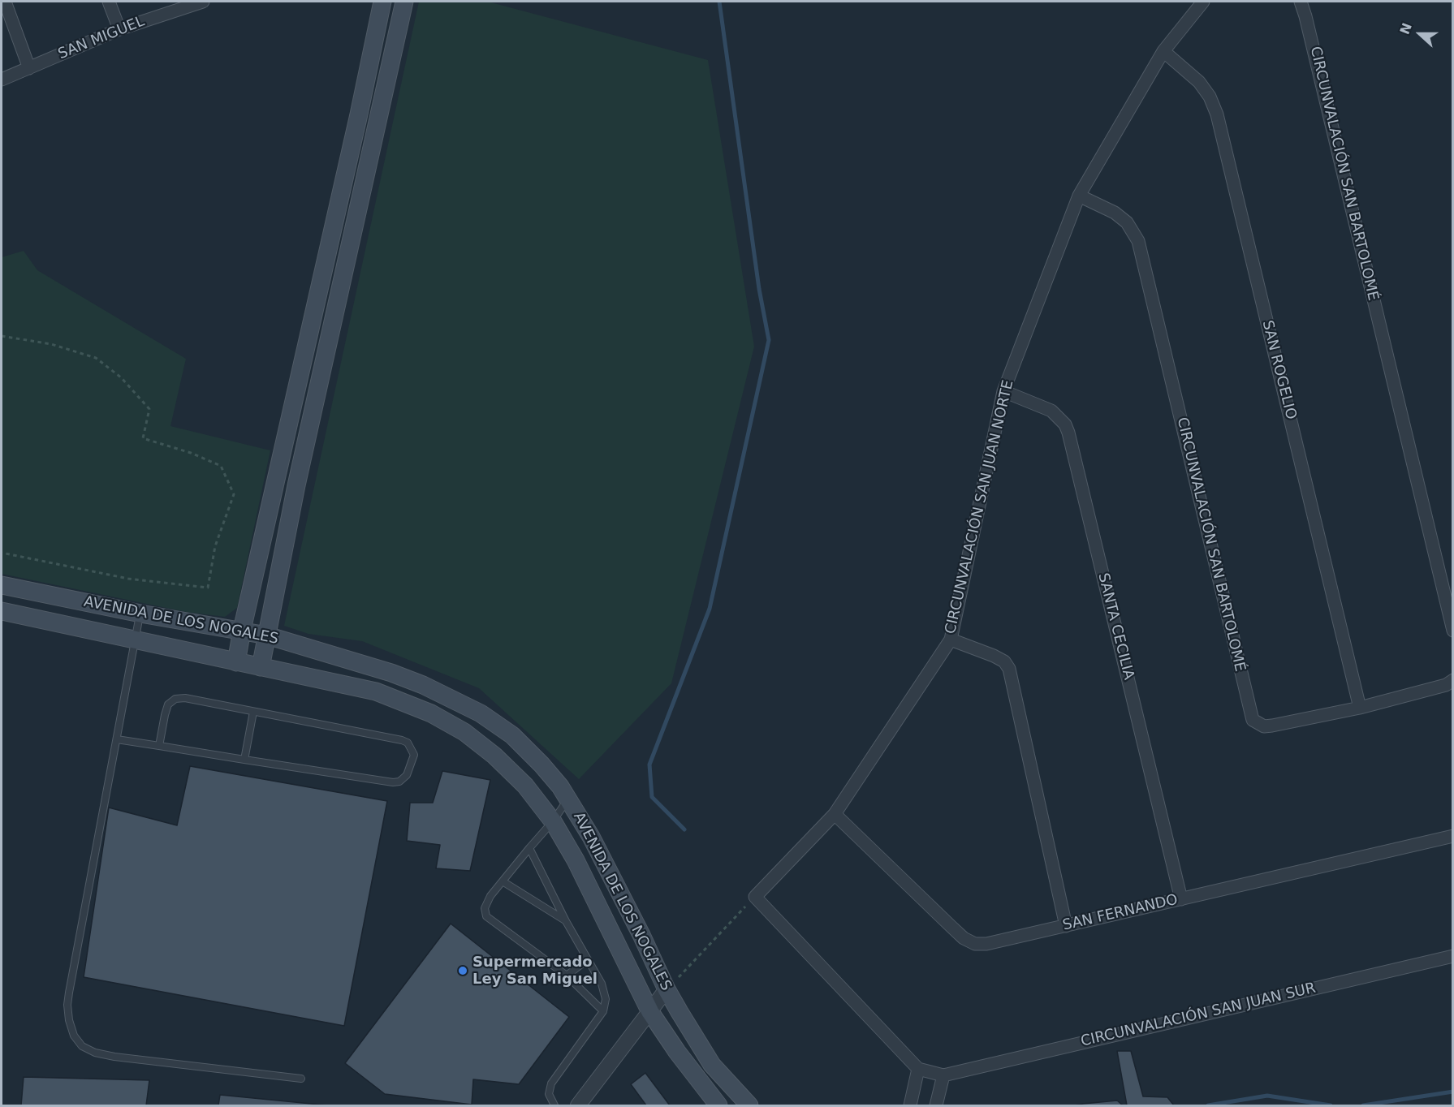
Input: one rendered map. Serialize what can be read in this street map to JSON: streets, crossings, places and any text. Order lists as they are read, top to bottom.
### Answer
{
  "streets": {
    "main road": ["AVENIDA DE LOS NOGALES"],
    "street": [
      "SAN MIGUEL",
      "CIRCUNVALACIÓN SAN BARTOLOMÉ",
      "SAN ROGELIO",
      "CIRCUNVALACIÓN SAN JUAN NORTE",
      "SANTA CECILIA",
      "SAN FERNANDO",
      "CIRCUNVALACIÓN SAN JUAN SUR"
    ]
  },
  "crossings": [
    ["CIRCUNVALACIÓN SAN BARTOLOMÉ", "SAN ROGELIO"],
    ["CIRCUNVALACIÓN SAN BARTOLOMÉ", "CIRCUNVALACIÓN SAN JUAN NORTE"],
    ["SAN ROGELIO", "CIRCUNVALACIÓN SAN JUAN NORTE"],
    ["CIRCUNVALACIÓN SAN JUAN NORTE", "SANTA CECILIA"],
    ["CIRCUNVALACIÓN SAN JUAN NORTE", "SAN FERNANDO"],
    ["SANTA CECILIA", "SAN FERNANDO"]
  ],
  "places": ["Supermercado Ley San Miguel"],
  "north": "left"
}
